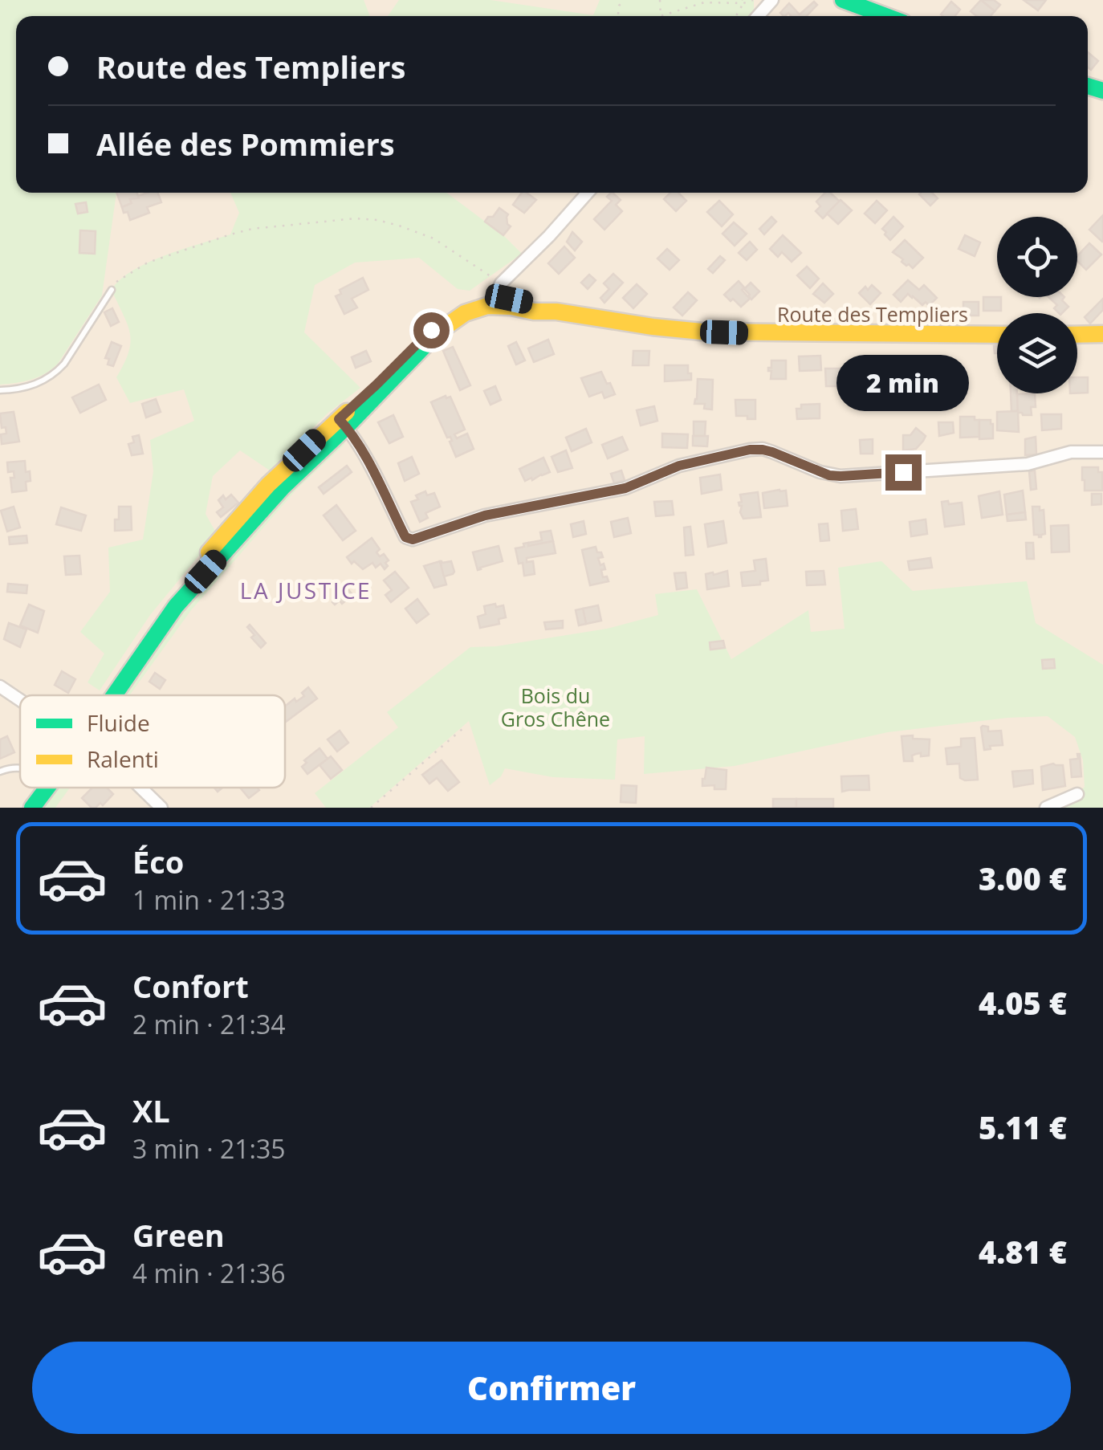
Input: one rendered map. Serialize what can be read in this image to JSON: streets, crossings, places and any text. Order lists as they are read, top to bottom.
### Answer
{
  "streets": {
    "main road": ["Route des Templiers"]
  },
  "districts": ["LA JUSTICE"],
  "parks": ["Bois du Gros Chêne"],
  "legend": ["Fluide", "Ralenti"],
  "page": {
    "banner": ["Route des Templiers", "Allée des Pommiers"],
    "bubble": "2 min",
    "list": [
      {
        "name": "Éco",
        "note": "1 min · 21:33",
        "value": "3.00 €"
      },
      {
        "name": "Confort",
        "note": "2 min · 21:34",
        "value": "4.05 €"
      },
      {
        "name": "XL",
        "note": "3 min · 21:35",
        "value": "5.11 €"
      },
      {
        "name": "Green",
        "note": "4 min · 21:36",
        "value": "4.81 €"
      }
    ],
    "buttons": "Confirmer"
  }
}
